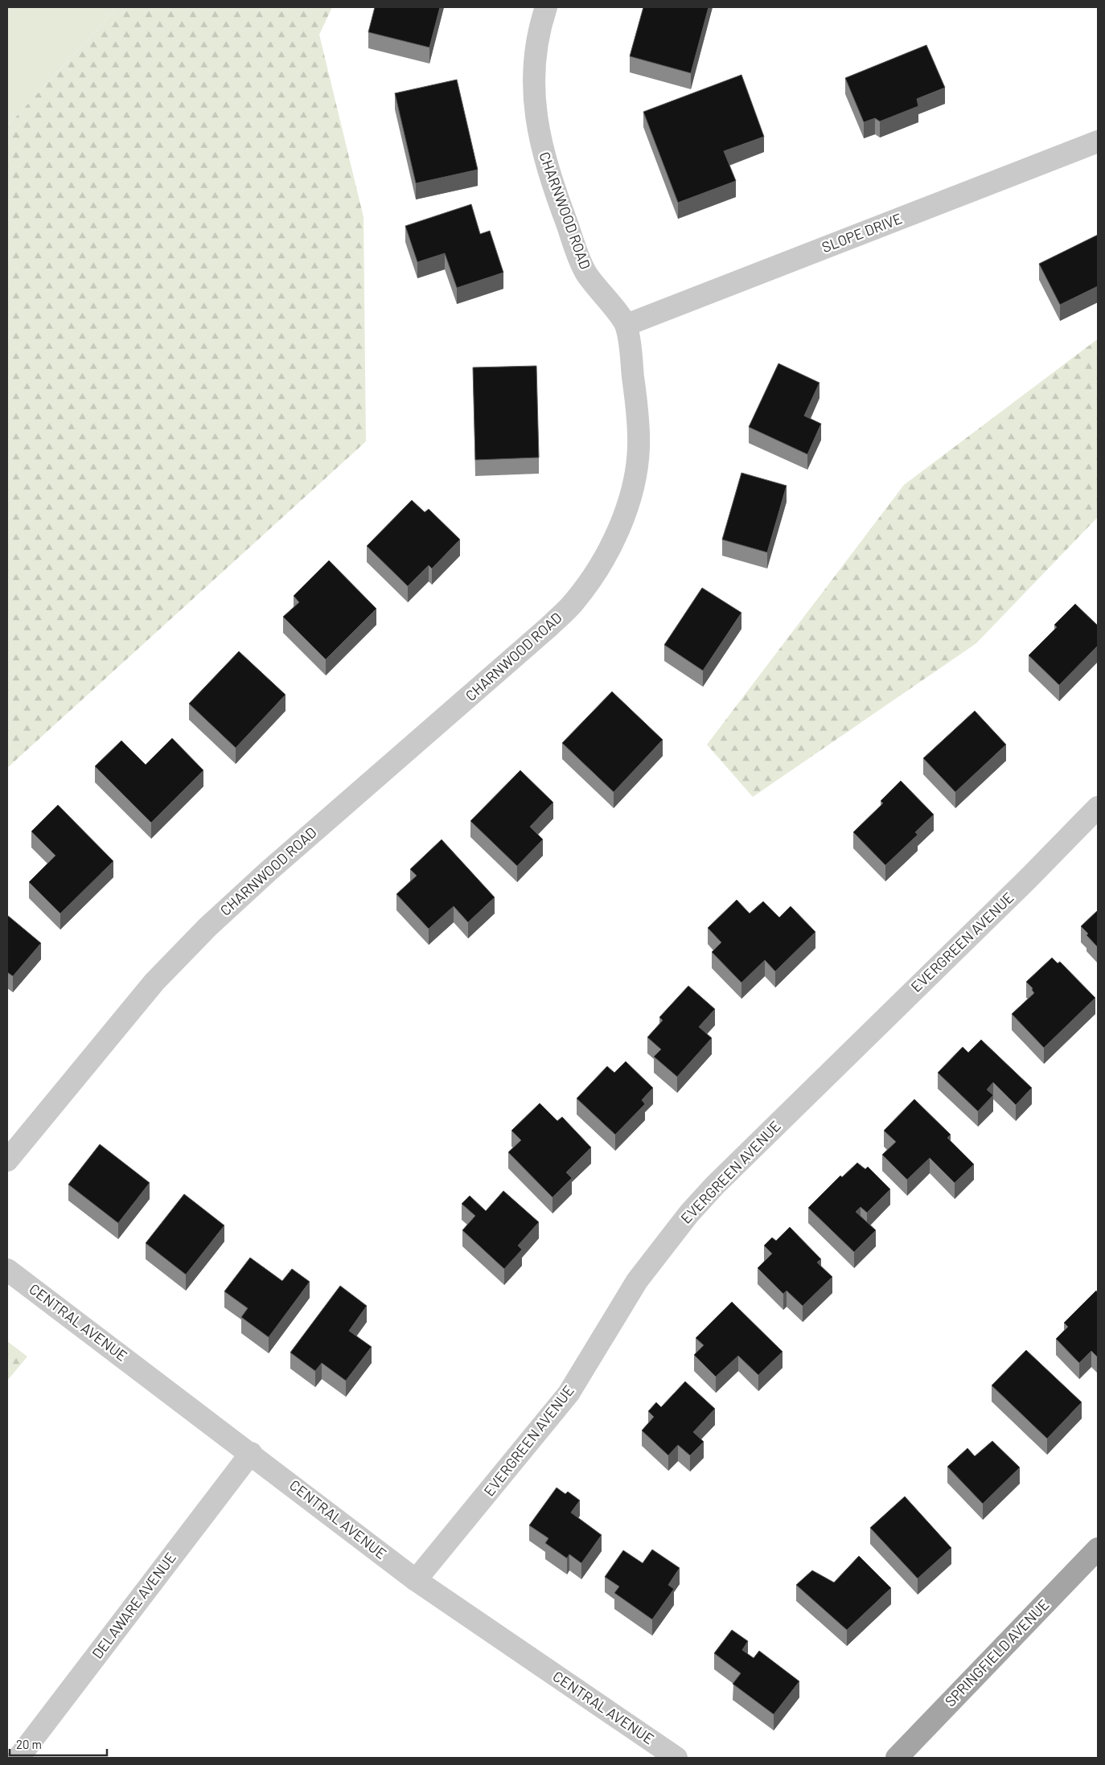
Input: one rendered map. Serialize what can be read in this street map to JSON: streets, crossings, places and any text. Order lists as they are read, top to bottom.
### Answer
{
  "streets": {
    "main road": ["SPRINGFIELD AVENUE"],
    "street": [
      "CHARNWOOD ROAD",
      "SLOPE DRIVE",
      "EVERGREEN AVENUE",
      "CENTRAL AVENUE",
      "DELAWARE AVENUE"
    ]
  },
  "crossings": [
    ["CHARNWOOD ROAD", "SLOPE DRIVE"],
    ["EVERGREEN AVENUE", "CENTRAL AVENUE"],
    ["CENTRAL AVENUE", "DELAWARE AVENUE"]
  ],
  "scale_bar": "20 m"
}
